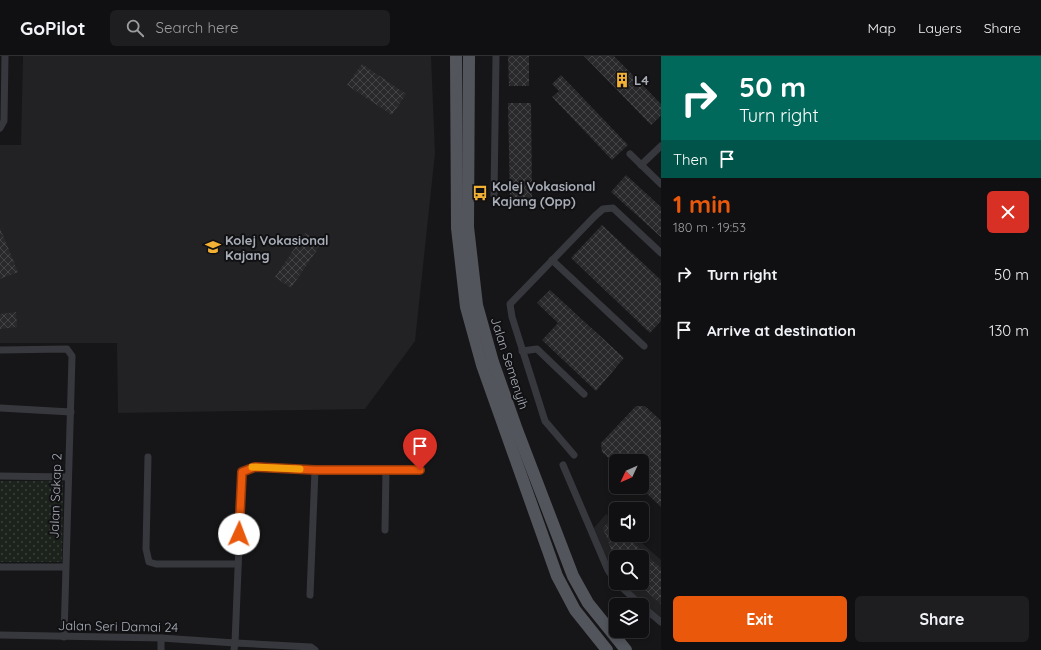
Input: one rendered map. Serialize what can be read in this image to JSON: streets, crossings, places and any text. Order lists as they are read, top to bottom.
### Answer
{
  "streets": {
    "main road": ["Jalan Semenyih"],
    "street": ["Jalan Sakap 2", "Jalan Seri Damai 24"]
  },
  "crossings": [
    ["Jalan Sakap 2", "Jalan Seri Damai 24"]
  ],
  "places": {
    "building": ["L4"],
    "bus stop": ["Kolej Vokasional Kajang (Opp)"],
    "school or university": ["Kolej Vokasional Kajang"]
  },
  "north": "bottom left",
  "page": {
    "header": "GoPilot",
    "search": "Search here",
    "nav": ["Map", "Layers", "Share"],
    "turn": ["50 m", "Turn right"],
    "then": "Then",
    "heading": ["1 min", "180 m · 19:53"],
    "list": [
      {
        "name": "Turn right",
        "value": "50 m"
      },
      {
        "name": "Arrive at destination",
        "value": "130 m"
      }
    ],
    "buttons": ["Exit", "Share"]
  }
}
